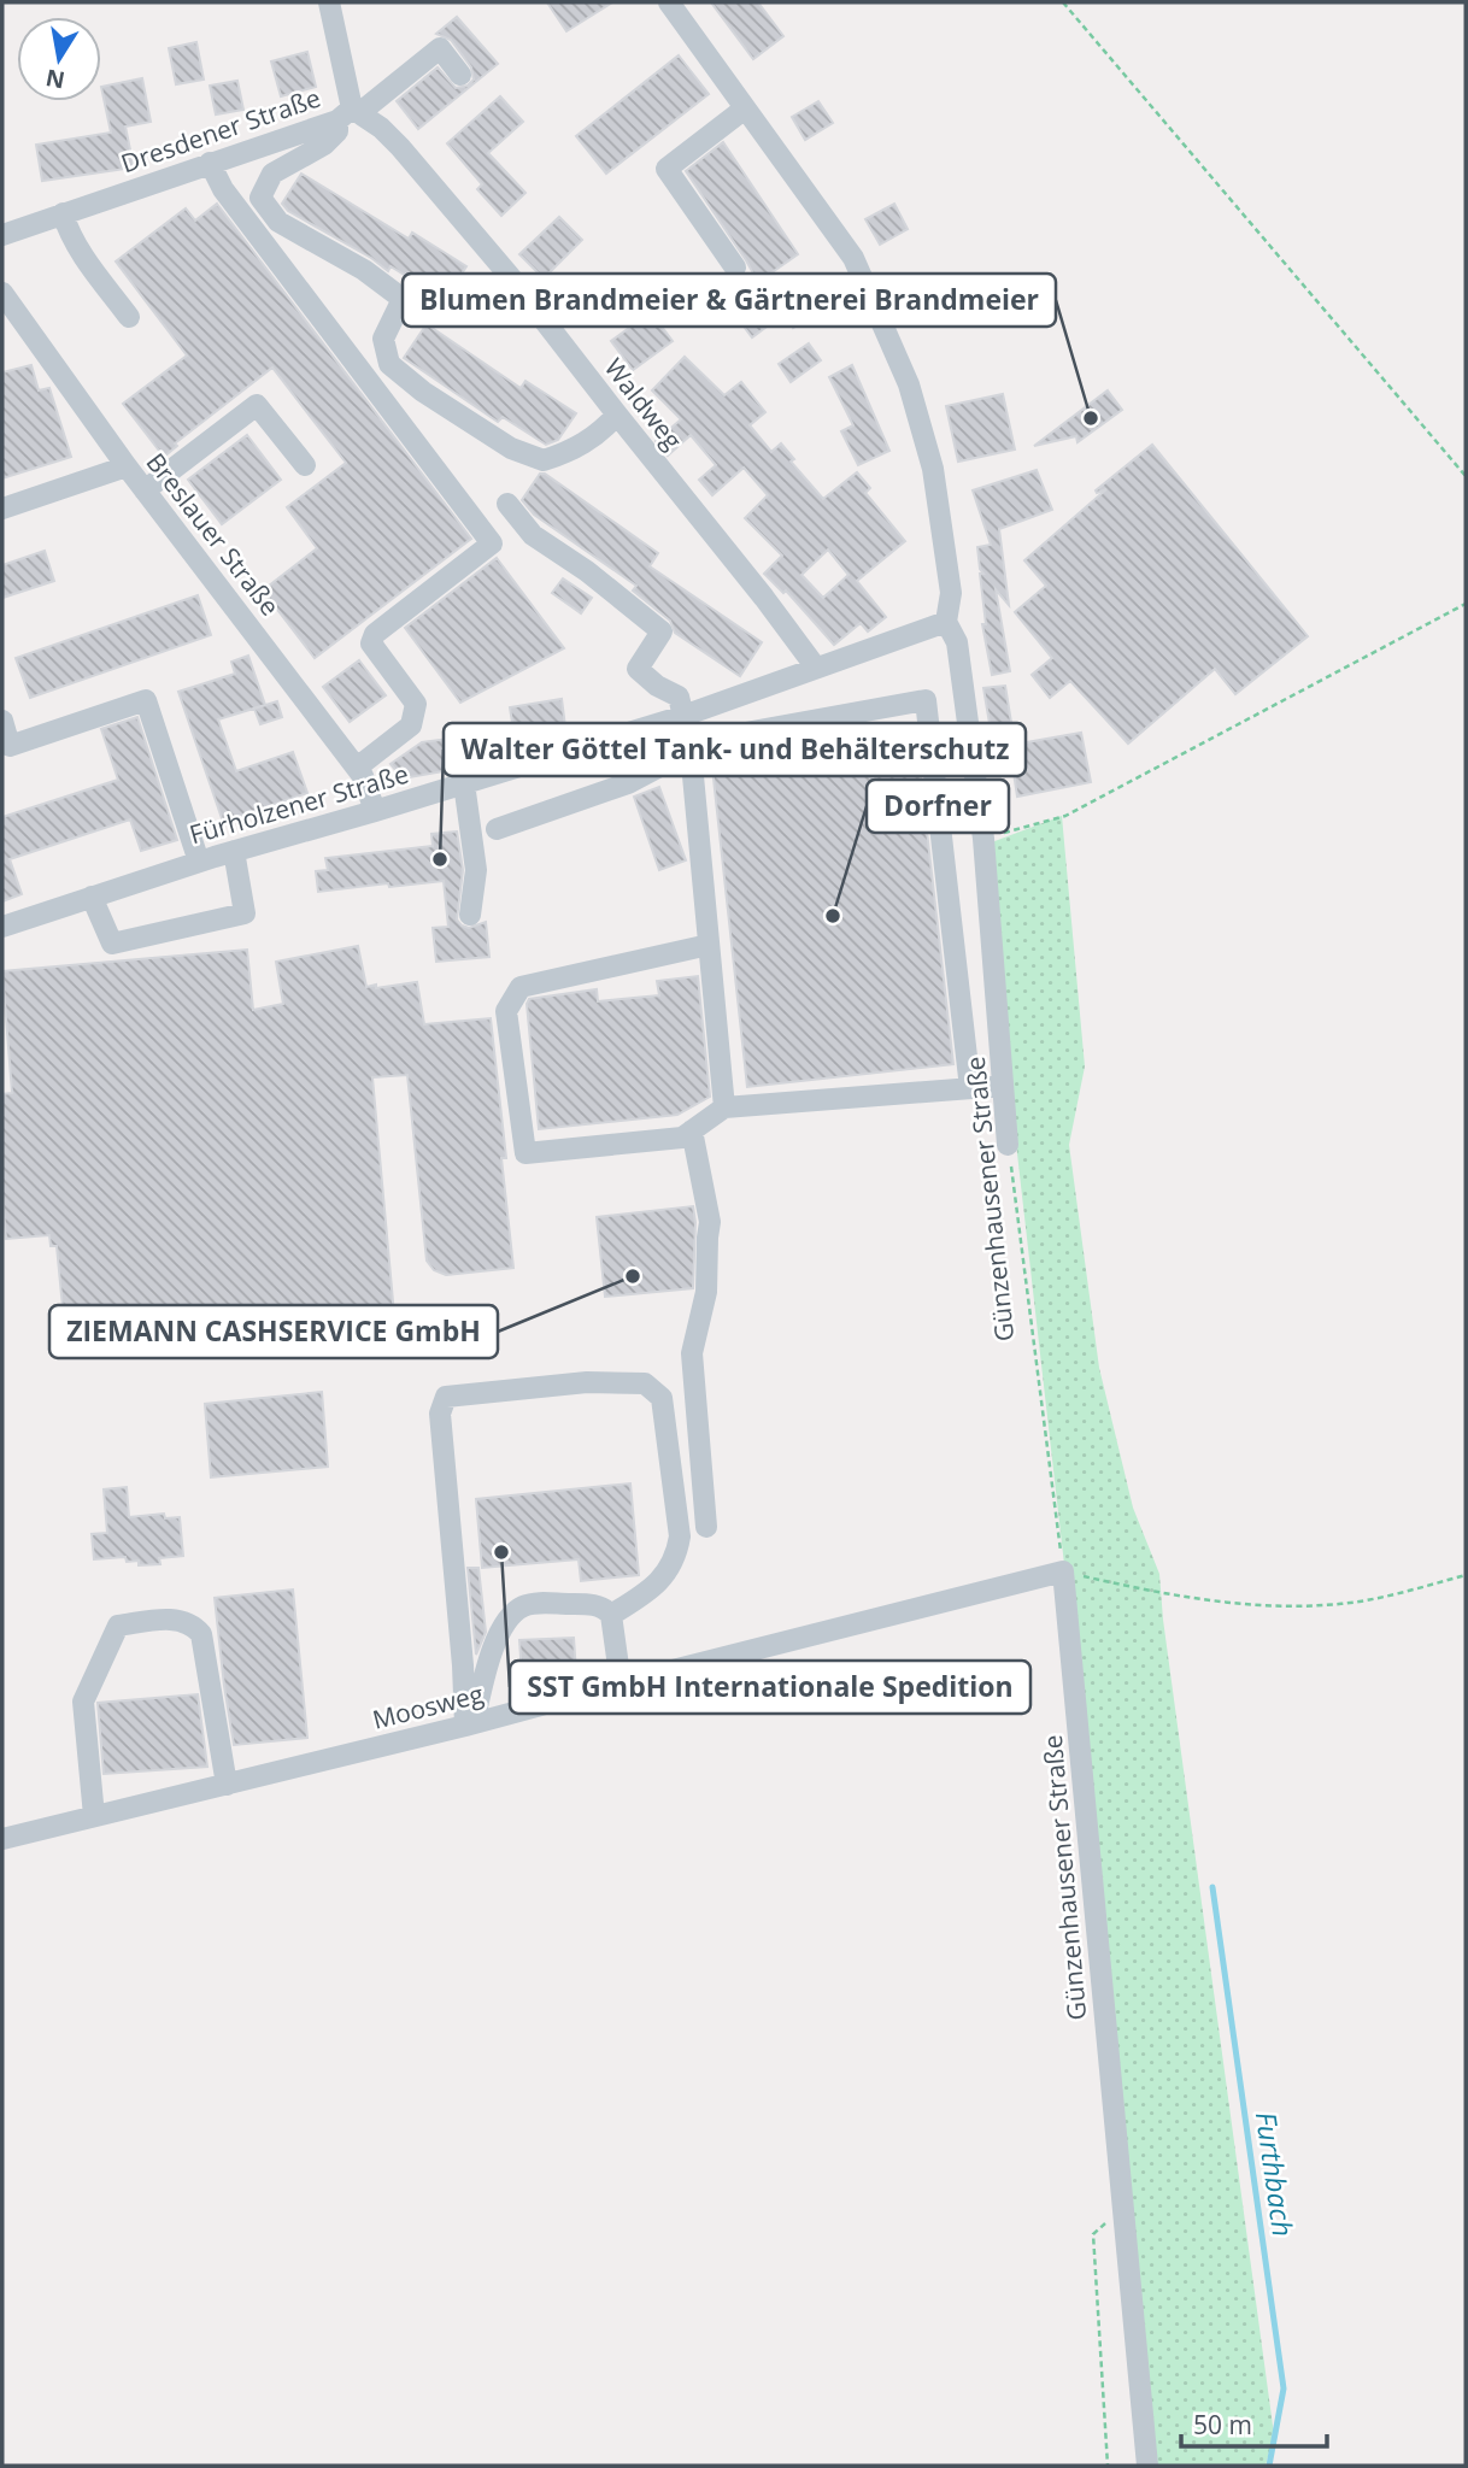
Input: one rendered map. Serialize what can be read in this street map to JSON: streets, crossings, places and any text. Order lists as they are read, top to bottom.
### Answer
{
  "streets": {
    "street": [
      "Dresdener Straße",
      "Waldweg",
      "Breslauer Straße",
      "Fürholzener Straße",
      "Günzenhausener Straße",
      "Moosweg"
    ]
  },
  "crossings": [
    ["Dresdener Straße", "Waldweg"],
    ["Waldweg", "Fürholzener Straße"],
    ["Breslauer Straße", "Fürholzener Straße"],
    ["Fürholzener Straße", "Günzenhausener Straße"],
    ["Günzenhausener Straße", "Moosweg"]
  ],
  "water": ["Furthbach"],
  "places": [
    "Blumen Brandmeier & Gärtnerei Brandmeier",
    "Walter Göttel Tank- und Behälterschutz",
    "Dorfner",
    "ZIEMANN CASHSERVICE GmbH",
    "SST GmbH Internationale Spedition"
  ],
  "scale_bar": "50 m",
  "north": "bottom"
}
